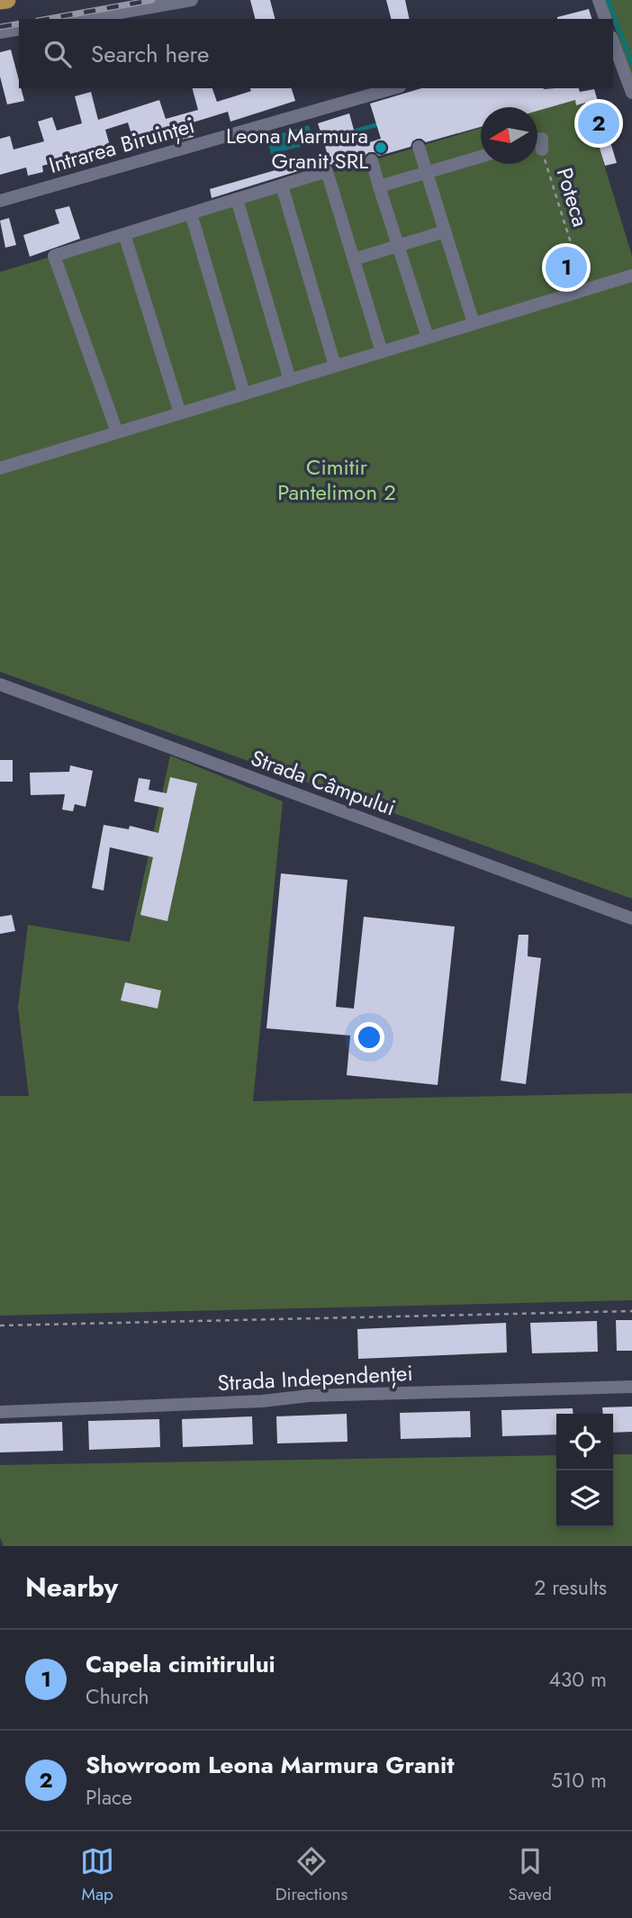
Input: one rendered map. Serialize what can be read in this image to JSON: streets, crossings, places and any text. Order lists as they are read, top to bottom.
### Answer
{
  "streets": {
    "street": ["Intrarea Biruinței", "Strada Câmpului", "Strada Independenței"],
    "path": ["Poteca"]
  },
  "parks": ["Cimitir Pantelimon 2"],
  "places": ["Leona Marmura Granit SRL"],
  "north": "left",
  "page": {
    "search": "Search here",
    "pins": ["2", "1"],
    "heading": ["Nearby", "2 results"],
    "list": [
      {
        "mark": "1",
        "name": "Capela cimitirului",
        "note": "Church",
        "value": "430 m"
      },
      {
        "mark": "2",
        "name": "Showroom Leona Marmura Granit",
        "note": "Place",
        "value": "510 m"
      }
    ],
    "nav": ["Map", "Directions", "Saved"]
  }
}
